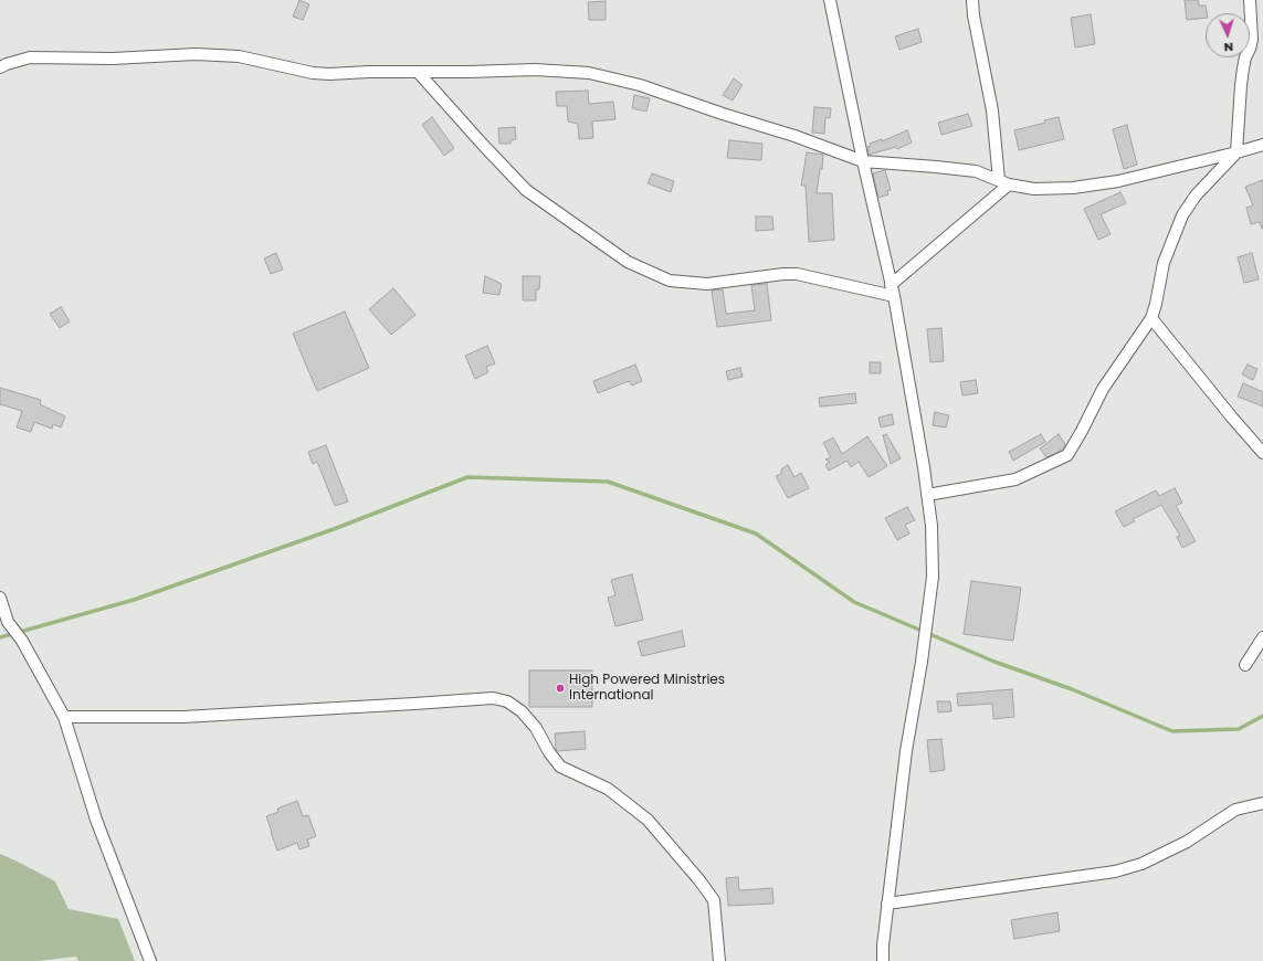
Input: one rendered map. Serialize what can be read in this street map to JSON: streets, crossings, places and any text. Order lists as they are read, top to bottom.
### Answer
{
  "places": ["High Powered Ministries International"],
  "north": "bottom"
}
